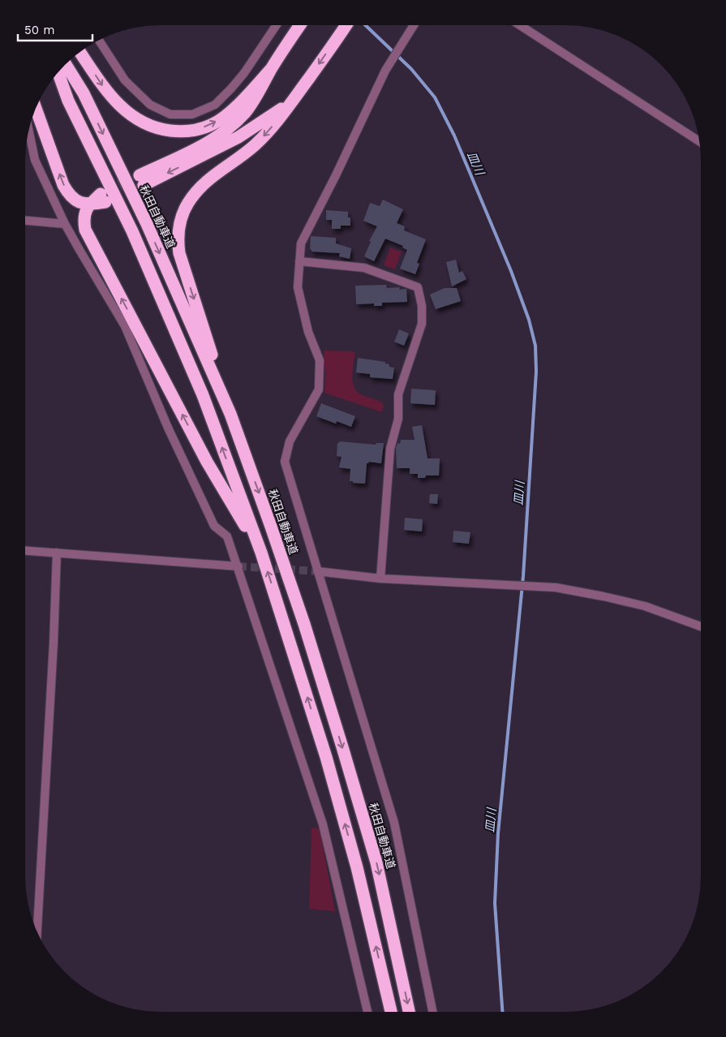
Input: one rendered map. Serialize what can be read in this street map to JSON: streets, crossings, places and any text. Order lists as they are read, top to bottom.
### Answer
{
  "streets": {
    "highway": ["秋田自動車道"]
  },
  "water": ["皿川"],
  "scale_bar": "50 m"
}
